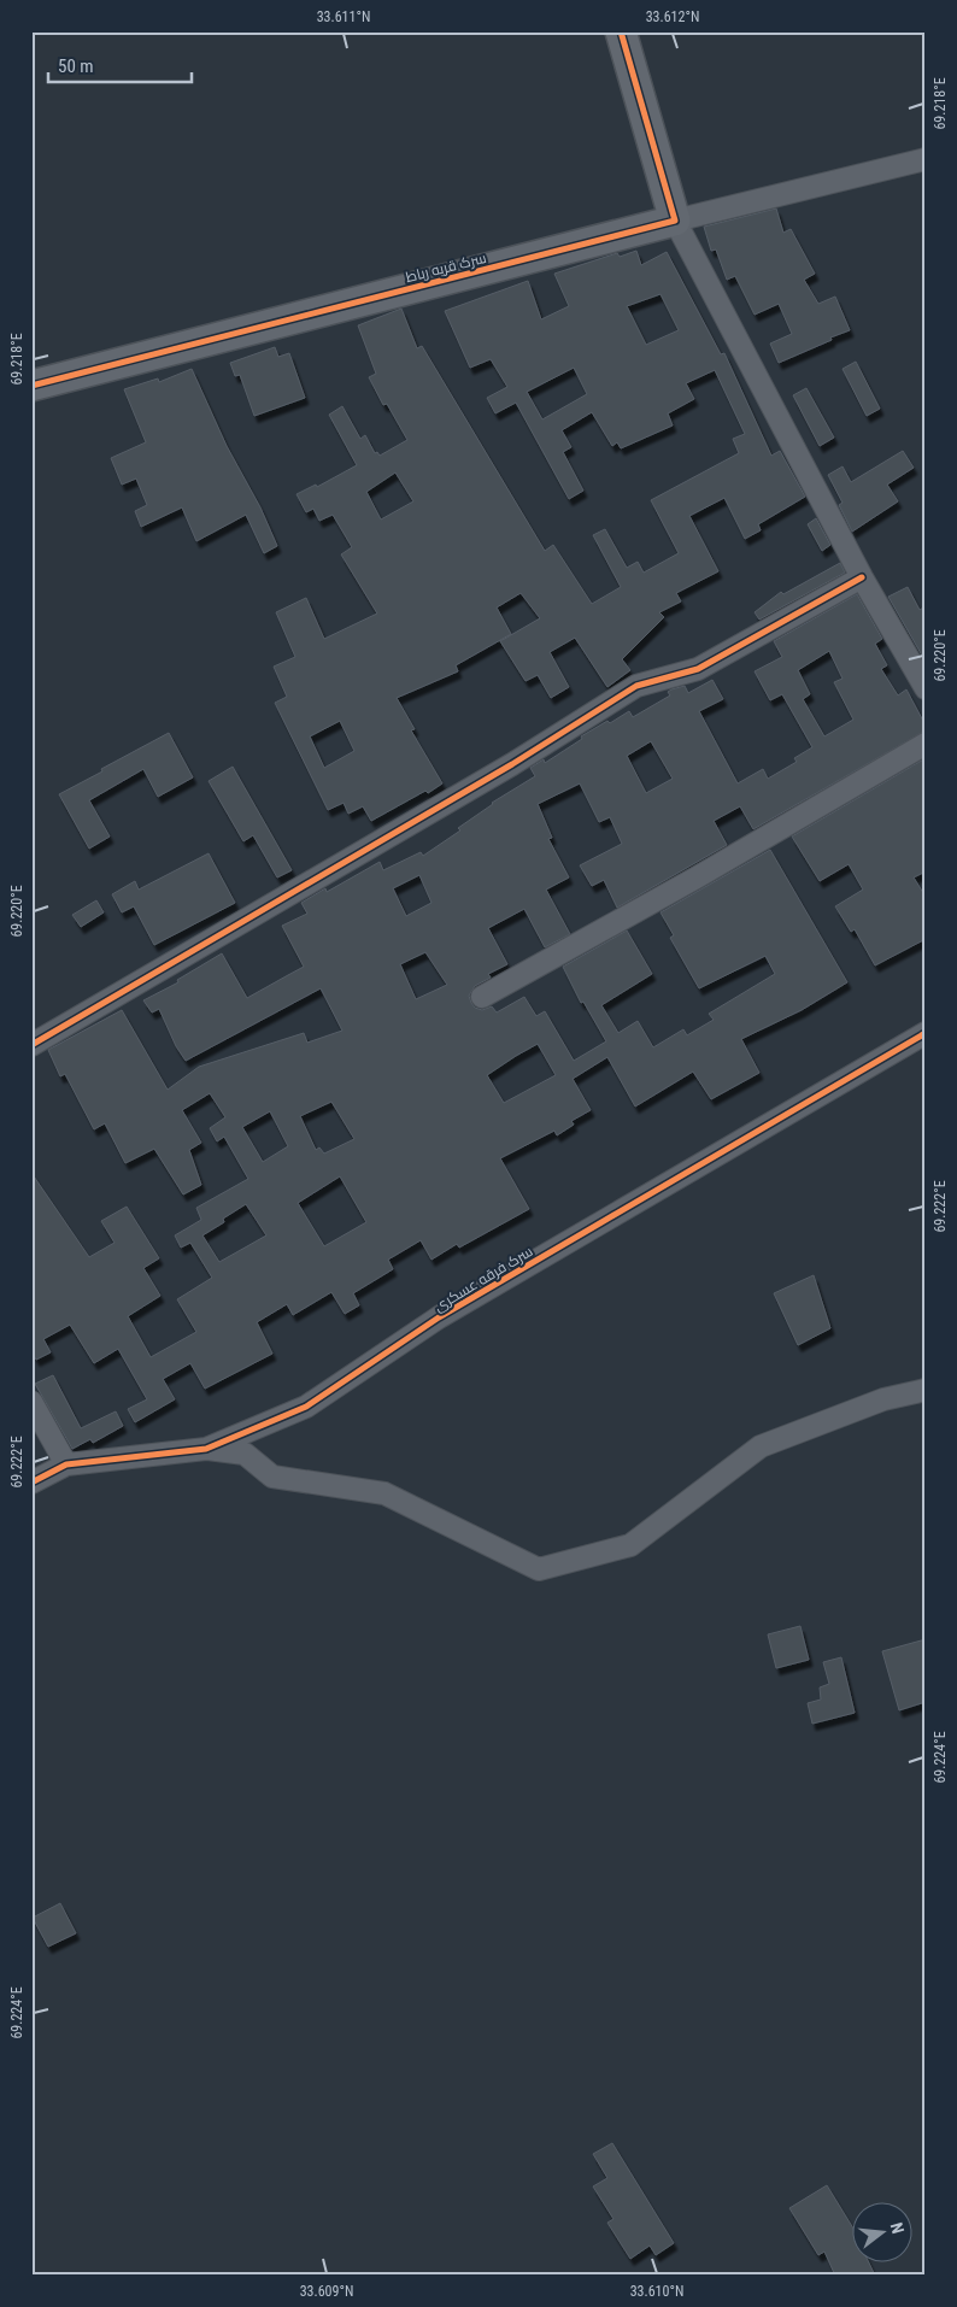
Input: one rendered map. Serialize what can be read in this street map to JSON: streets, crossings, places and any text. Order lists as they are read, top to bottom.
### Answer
{
  "streets": {
    "street": ["سرک قریه رباط", "سرک فرقه عسکری"]
  },
  "scale_bar": "50 m",
  "north": "right",
  "coordinates": [
    "33.611°N",
    "33.612°N",
    "69.218°E",
    "69.220°E",
    "69.222°E",
    "69.224°E",
    "33.609°N",
    "33.610°N"
  ]
}
